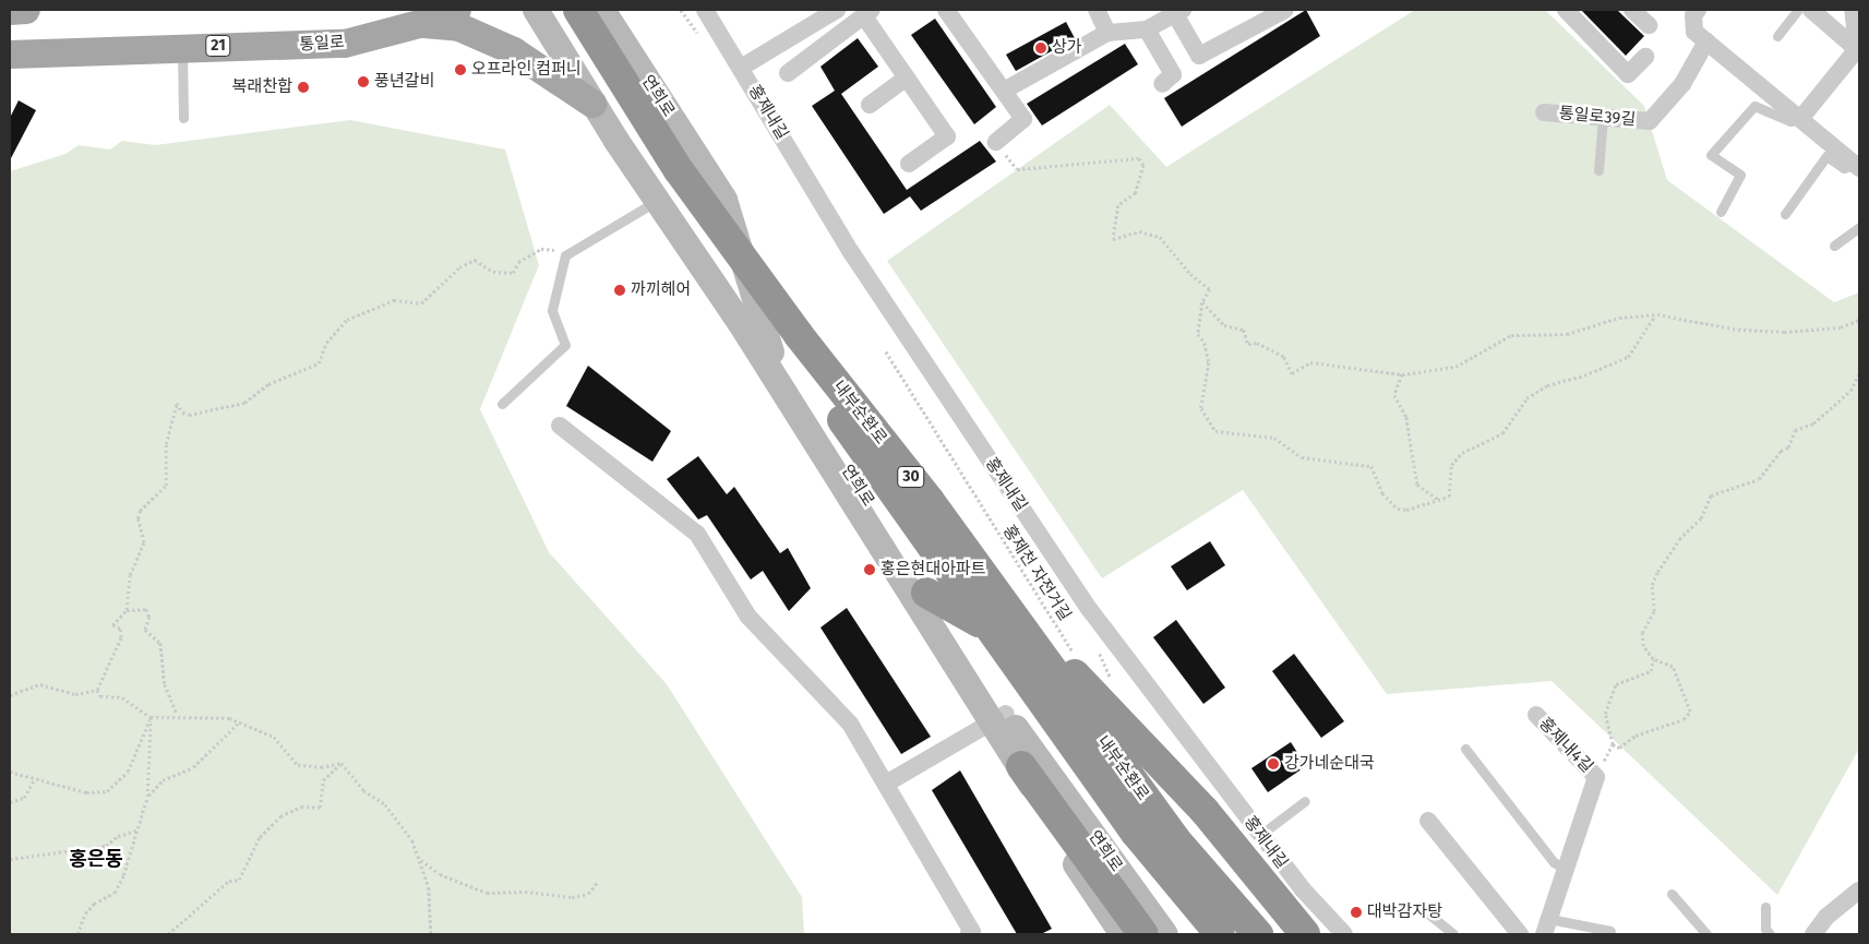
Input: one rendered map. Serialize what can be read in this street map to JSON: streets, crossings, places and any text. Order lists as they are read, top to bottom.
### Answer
{
  "streets": {
    "highway": ["내부순환로", "30"],
    "main road": ["통일로", "21", "연희로"],
    "street": ["홍제내길", "통일로39길", "홍제내4길"],
    "path": ["홍제천 자전거길"]
  },
  "districts": ["홍은동"],
  "places": [
    "상가",
    "오프라인 컴퍼니",
    "풍년갈비",
    "복래찬합",
    "까끼헤어",
    "홍은현대아파트",
    "강가네순대국",
    "대박감자탕"
  ]
}
